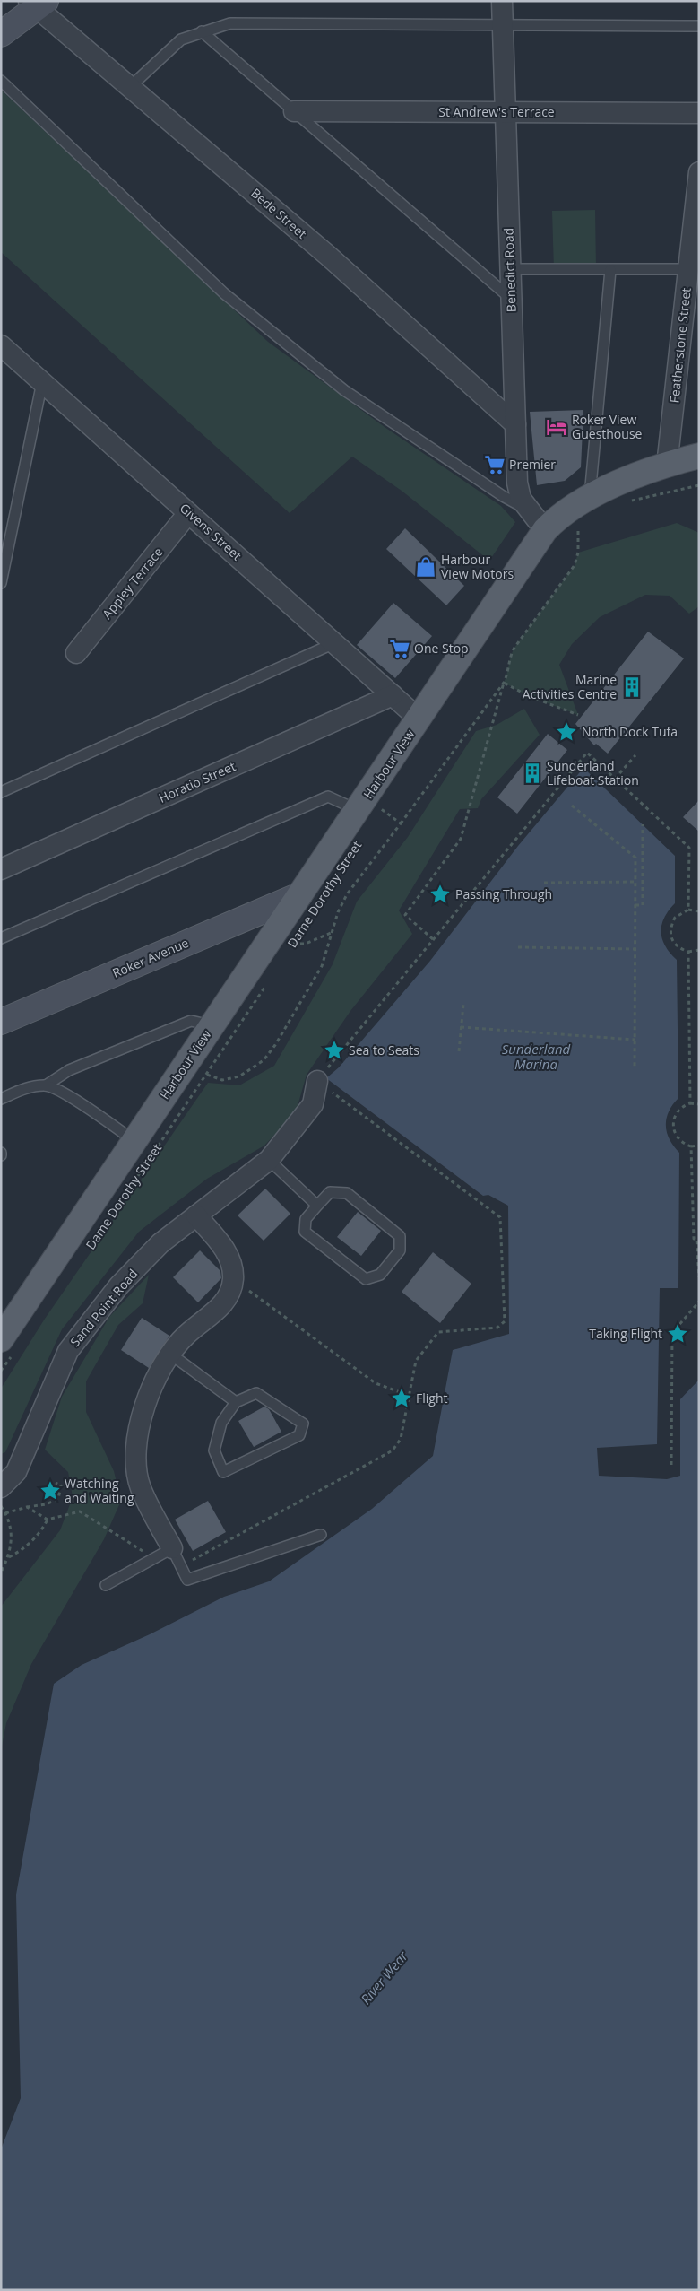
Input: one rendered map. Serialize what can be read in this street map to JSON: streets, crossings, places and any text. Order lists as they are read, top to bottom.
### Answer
{
  "streets": {
    "main road": ["Harbour View", "Dame Dorothy Street"],
    "street": [
      "St Andrew's Terrace",
      "Bede Street",
      "Benedict Road",
      "Featherstone Street",
      "Givens Street",
      "Appley Terrace",
      "Horatio Street",
      "Roker Avenue",
      "Sand Point Road"
    ]
  },
  "crossings": [
    ["St Andrew's Terrace", "Benedict Road"],
    ["Bede Street", "Benedict Road"],
    ["Benedict Road", "Harbour View"],
    ["Featherstone Street", "Harbour View"],
    ["Givens Street", "Appley Terrace"],
    ["Givens Street", "Harbour View"],
    ["Givens Street", "Horatio Street"],
    ["Harbour View", "Dame Dorothy Street"],
    ["Harbour View", "Roker Avenue"]
  ],
  "water": ["Sunderland Marina", "River Wear"],
  "places": {
    "hotel": ["Roker View Guesthouse"],
    "supermarket": ["Premier", "One Stop"],
    "shop": ["Harbour View Motors"],
    "building": ["Marine Activities Centre", "Sunderland Lifeboat Station"],
    "place": [
      "North Dock Tufa",
      "Passing Through",
      "Sea to Seats",
      "Taking Flight",
      "Flight",
      "Watching and Waiting"
    ]
  }
}
